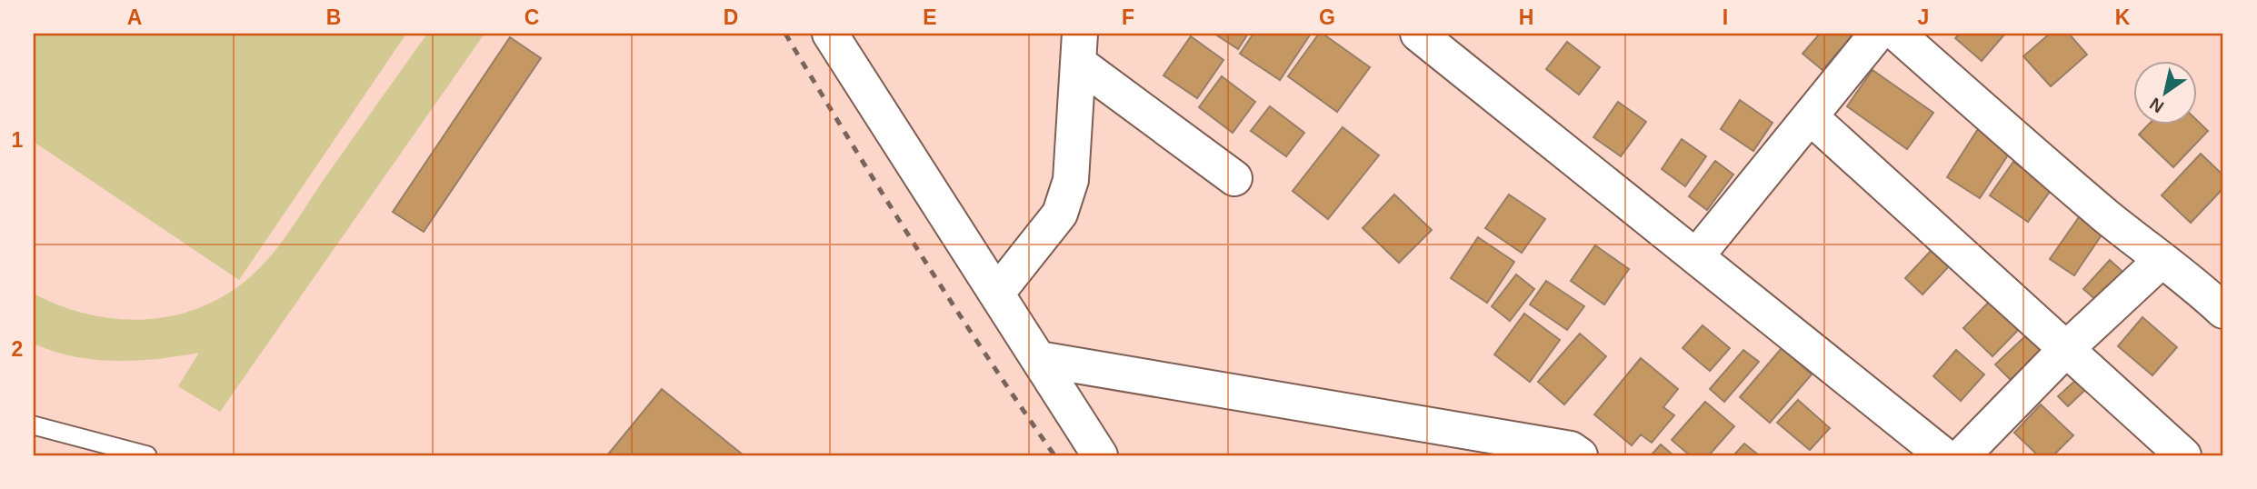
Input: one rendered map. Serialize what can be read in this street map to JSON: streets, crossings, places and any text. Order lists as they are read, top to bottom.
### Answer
{
  "north": "bottom left",
  "grid": {
    "columns": [
      "A",
      "B",
      "C",
      "D",
      "E",
      "F",
      "G",
      "H",
      "I",
      "J",
      "K"
    ],
    "rows": ["1", "2"]
  }
}
